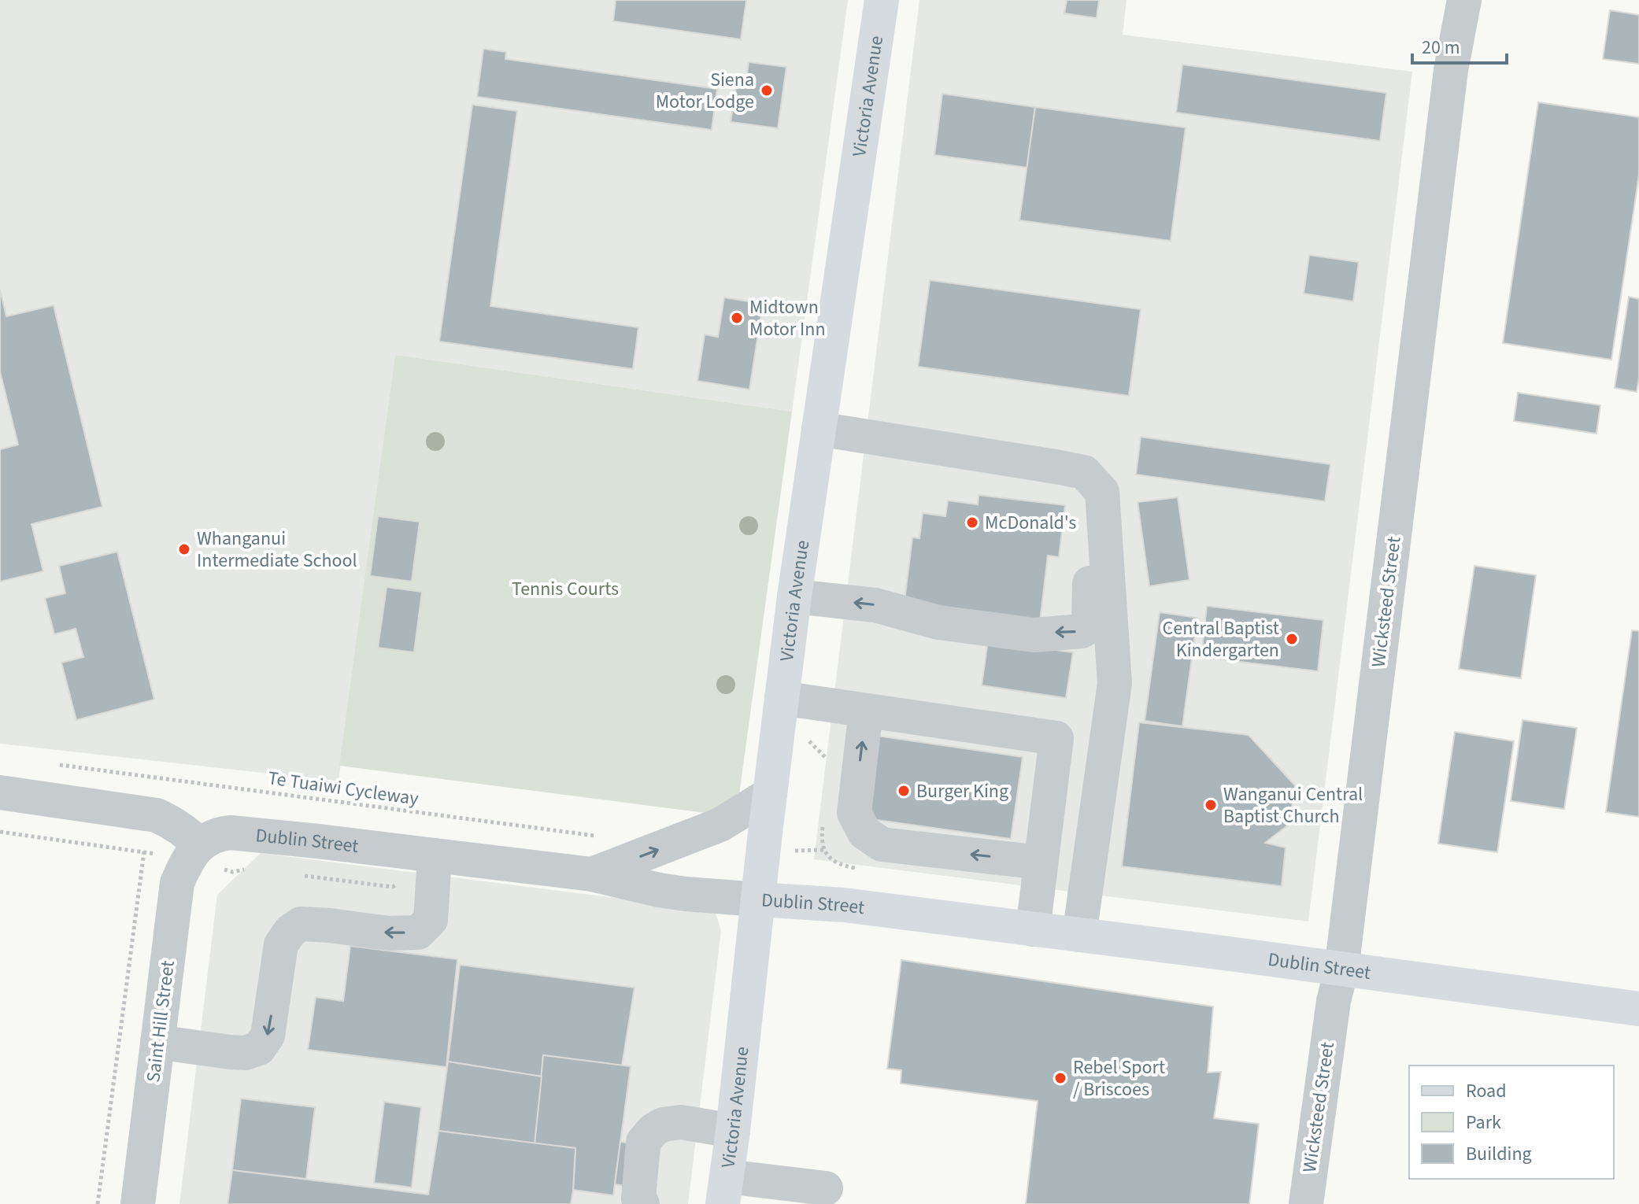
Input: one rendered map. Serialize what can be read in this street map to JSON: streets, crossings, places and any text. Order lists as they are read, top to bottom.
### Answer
{
  "streets": {
    "main road": ["Victoria Avenue", "Dublin Street"],
    "street": ["Wicksteed Street", "Saint Hill Street"],
    "path": ["Te Tuaiwi Cycleway"]
  },
  "crossings": [
    ["Victoria Avenue", "Dublin Street"],
    ["Wicksteed Street", "Dublin Street"],
    ["Dublin Street", "Saint Hill Street"]
  ],
  "parks": ["Tennis Courts"],
  "places": [
    "Siena Motor Lodge",
    "Midtown Motor Inn",
    "McDonald's",
    "Whanganui Intermediate School",
    "Central Baptist Kindergarten",
    "Burger King",
    "Wanganui Central Baptist Church",
    "Rebel Sport / Briscoes"
  ],
  "legend": ["Road", "Park", "Building"],
  "scale_bar": "20 m"
}
